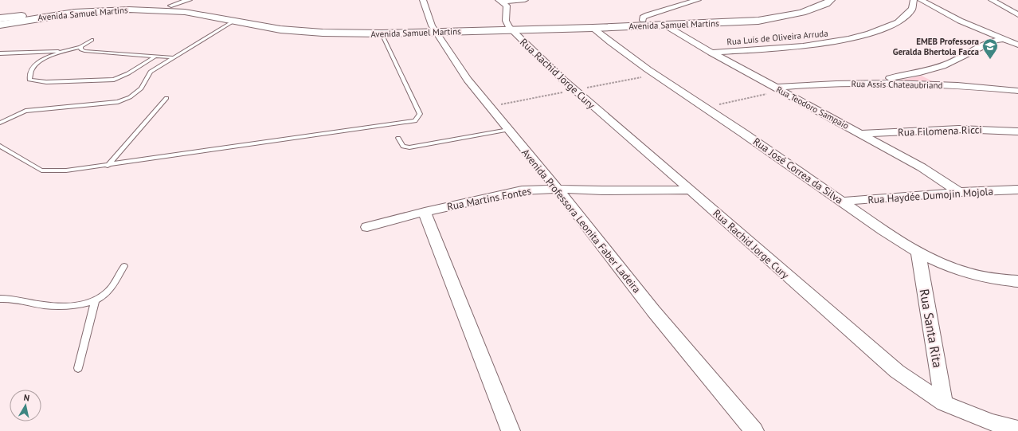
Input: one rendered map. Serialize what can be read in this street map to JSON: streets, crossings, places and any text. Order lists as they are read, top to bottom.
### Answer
{
  "streets": {
    "main road": ["Avenida Samuel Martins"],
    "street": [
      "Rua Luís de Oliveira Arruda",
      "Rua Rachid Jorge Cury",
      "Rua Assis Chateaubriand",
      "Rua Teodoro Sampaio",
      "Rua Filomena Ricci",
      "Rua José Correa da Silva",
      "Rua Haydée Dumojin Mojola",
      "Rua Martins Fontes",
      "Avenida Professora Leonita Faber Ladeira",
      "Rua Santa Rita"
    ]
  },
  "crossings": [
    ["Avenida Samuel Martins", "Rua Rachid Jorge Cury"],
    ["Avenida Samuel Martins", "Rua Teodoro Sampaio"],
    ["Avenida Samuel Martins", "Rua José Correa da Silva"],
    ["Avenida Samuel Martins", "Avenida Professora Leonita Faber Ladeira"],
    ["Rua Luís de Oliveira Arruda", "Rua Teodoro Sampaio"],
    ["Rua Rachid Jorge Cury", "Rua Martins Fontes"],
    ["Rua Rachid Jorge Cury", "Rua Santa Rita"],
    ["Rua Assis Chateaubriand", "Rua Teodoro Sampaio"],
    ["Rua Teodoro Sampaio", "Rua Filomena Ricci"],
    ["Rua Teodoro Sampaio", "Rua Haydée Dumojin Mojola"],
    ["Rua José Correa da Silva", "Rua Haydée Dumojin Mojola"],
    ["Rua José Correa da Silva", "Rua Santa Rita"],
    ["Rua Martins Fontes", "Avenida Professora Leonita Faber Ladeira"]
  ],
  "places": {
    "school or university": ["EMEB Professora Geralda Bhertola Facca"]
  },
  "north": "top"
}
